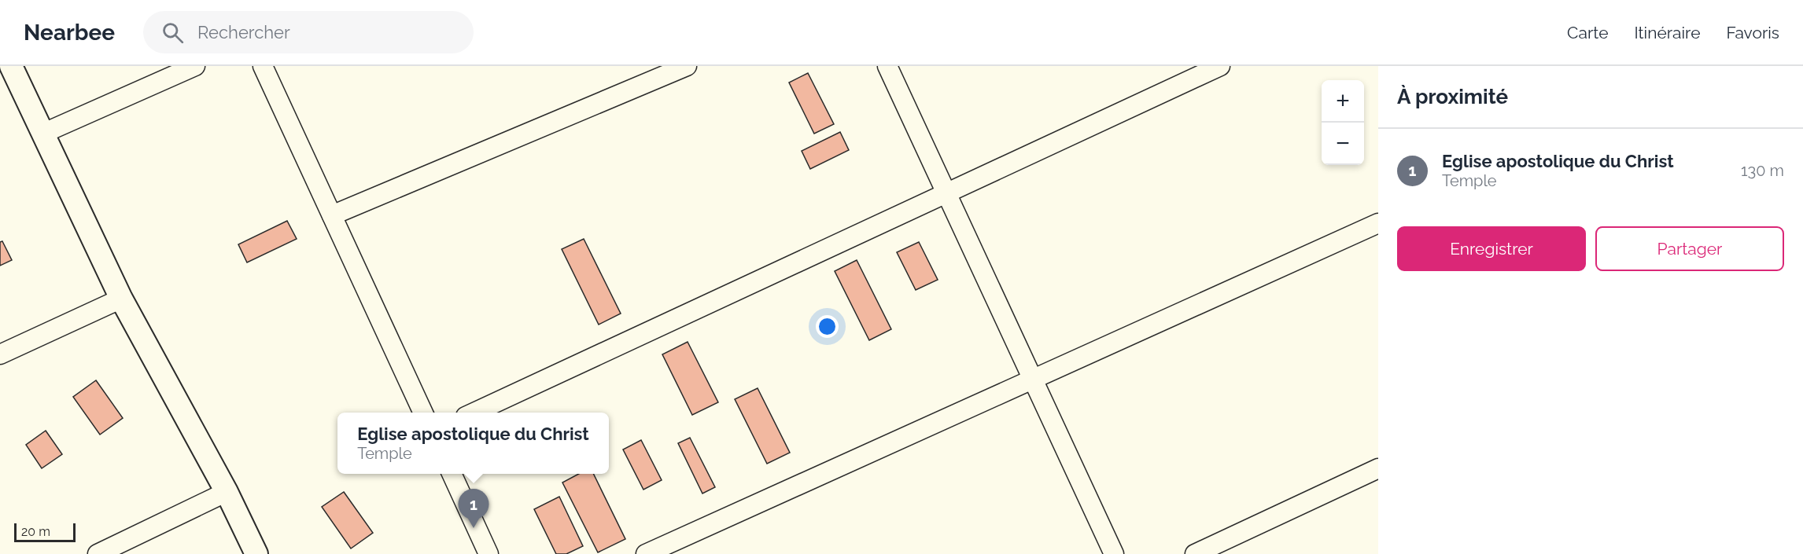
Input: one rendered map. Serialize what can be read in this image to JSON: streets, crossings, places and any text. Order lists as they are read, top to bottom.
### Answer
{
  "scale_bar": "20 m",
  "page": {
    "header": "Nearbee",
    "search": "Rechercher",
    "nav": ["Carte", "Itinéraire", "Favoris"],
    "heading": "À proximité",
    "map_buttons": ["+", "−"],
    "list": [
      {
        "mark": "1",
        "name": "Eglise apostolique du Christ",
        "note": "Temple",
        "value": "130 m"
      }
    ],
    "buttons": ["Enregistrer", "Partager"],
    "popup": ["Eglise apostolique du Christ", "Temple"],
    "pins": "1",
    "scale": "20 m"
  }
}
